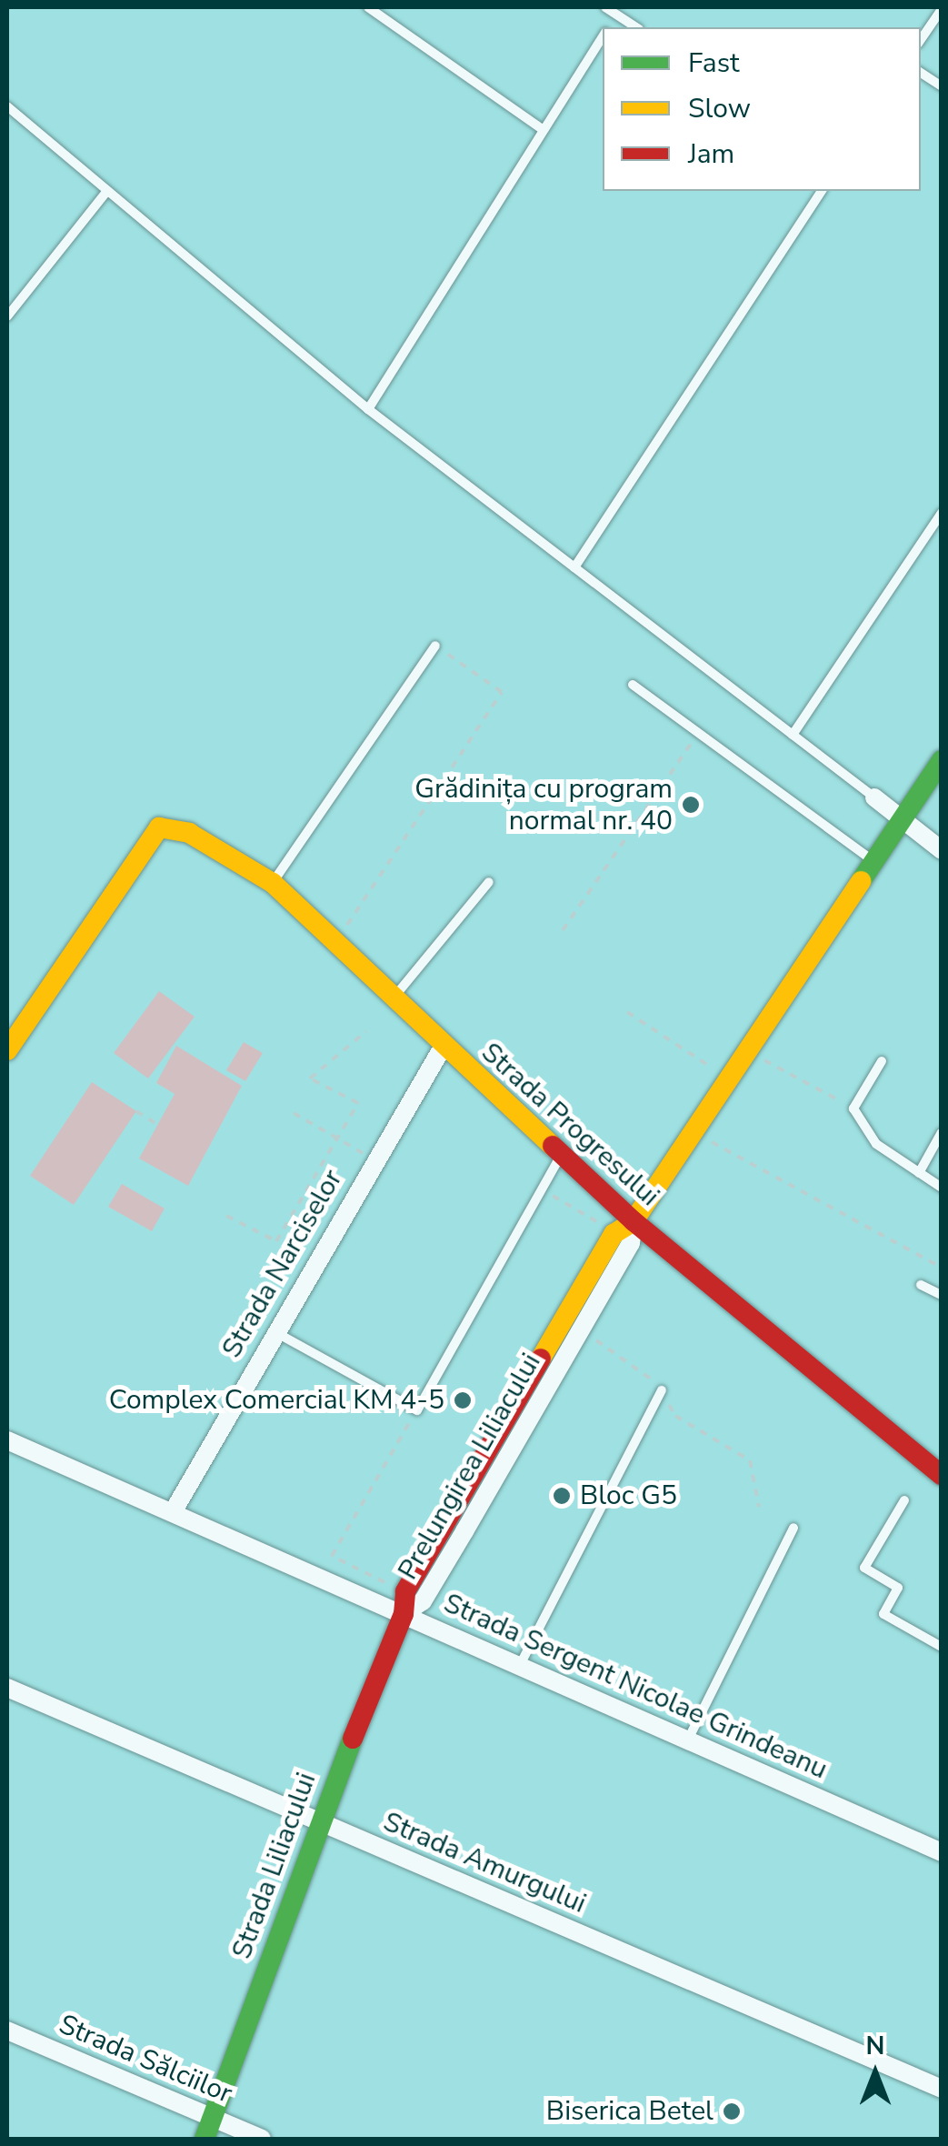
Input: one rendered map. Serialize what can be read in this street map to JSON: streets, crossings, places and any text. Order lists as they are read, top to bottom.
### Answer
{
  "streets": {
    "street": [
      "Strada Progresului",
      "Strada Narciselor",
      "Prelungirea Liliacului",
      "Strada Sergent Nicolae Grindeanu",
      "Strada Amurgului",
      "Strada Liliacului",
      "Strada Sălciilor"
    ]
  },
  "crossings": [
    ["Strada Progresului", "Strada Narciselor"],
    ["Strada Progresului", "Prelungirea Liliacului"],
    ["Strada Narciselor", "Strada Sergent Nicolae Grindeanu"],
    ["Prelungirea Liliacului", "Strada Sergent Nicolae Grindeanu"],
    ["Prelungirea Liliacului", "Strada Liliacului"],
    ["Strada Sergent Nicolae Grindeanu", "Strada Liliacului"],
    ["Strada Amurgului", "Strada Liliacului"],
    ["Strada Liliacului", "Strada Sălciilor"]
  ],
  "places": [
    "Grădinița cu program normal nr. 40",
    "Complex Comercial KM 4-5",
    "Bloc G5",
    "Biserica Betel"
  ],
  "legend": ["Fast", "Slow", "Jam"],
  "north": "top"
}
